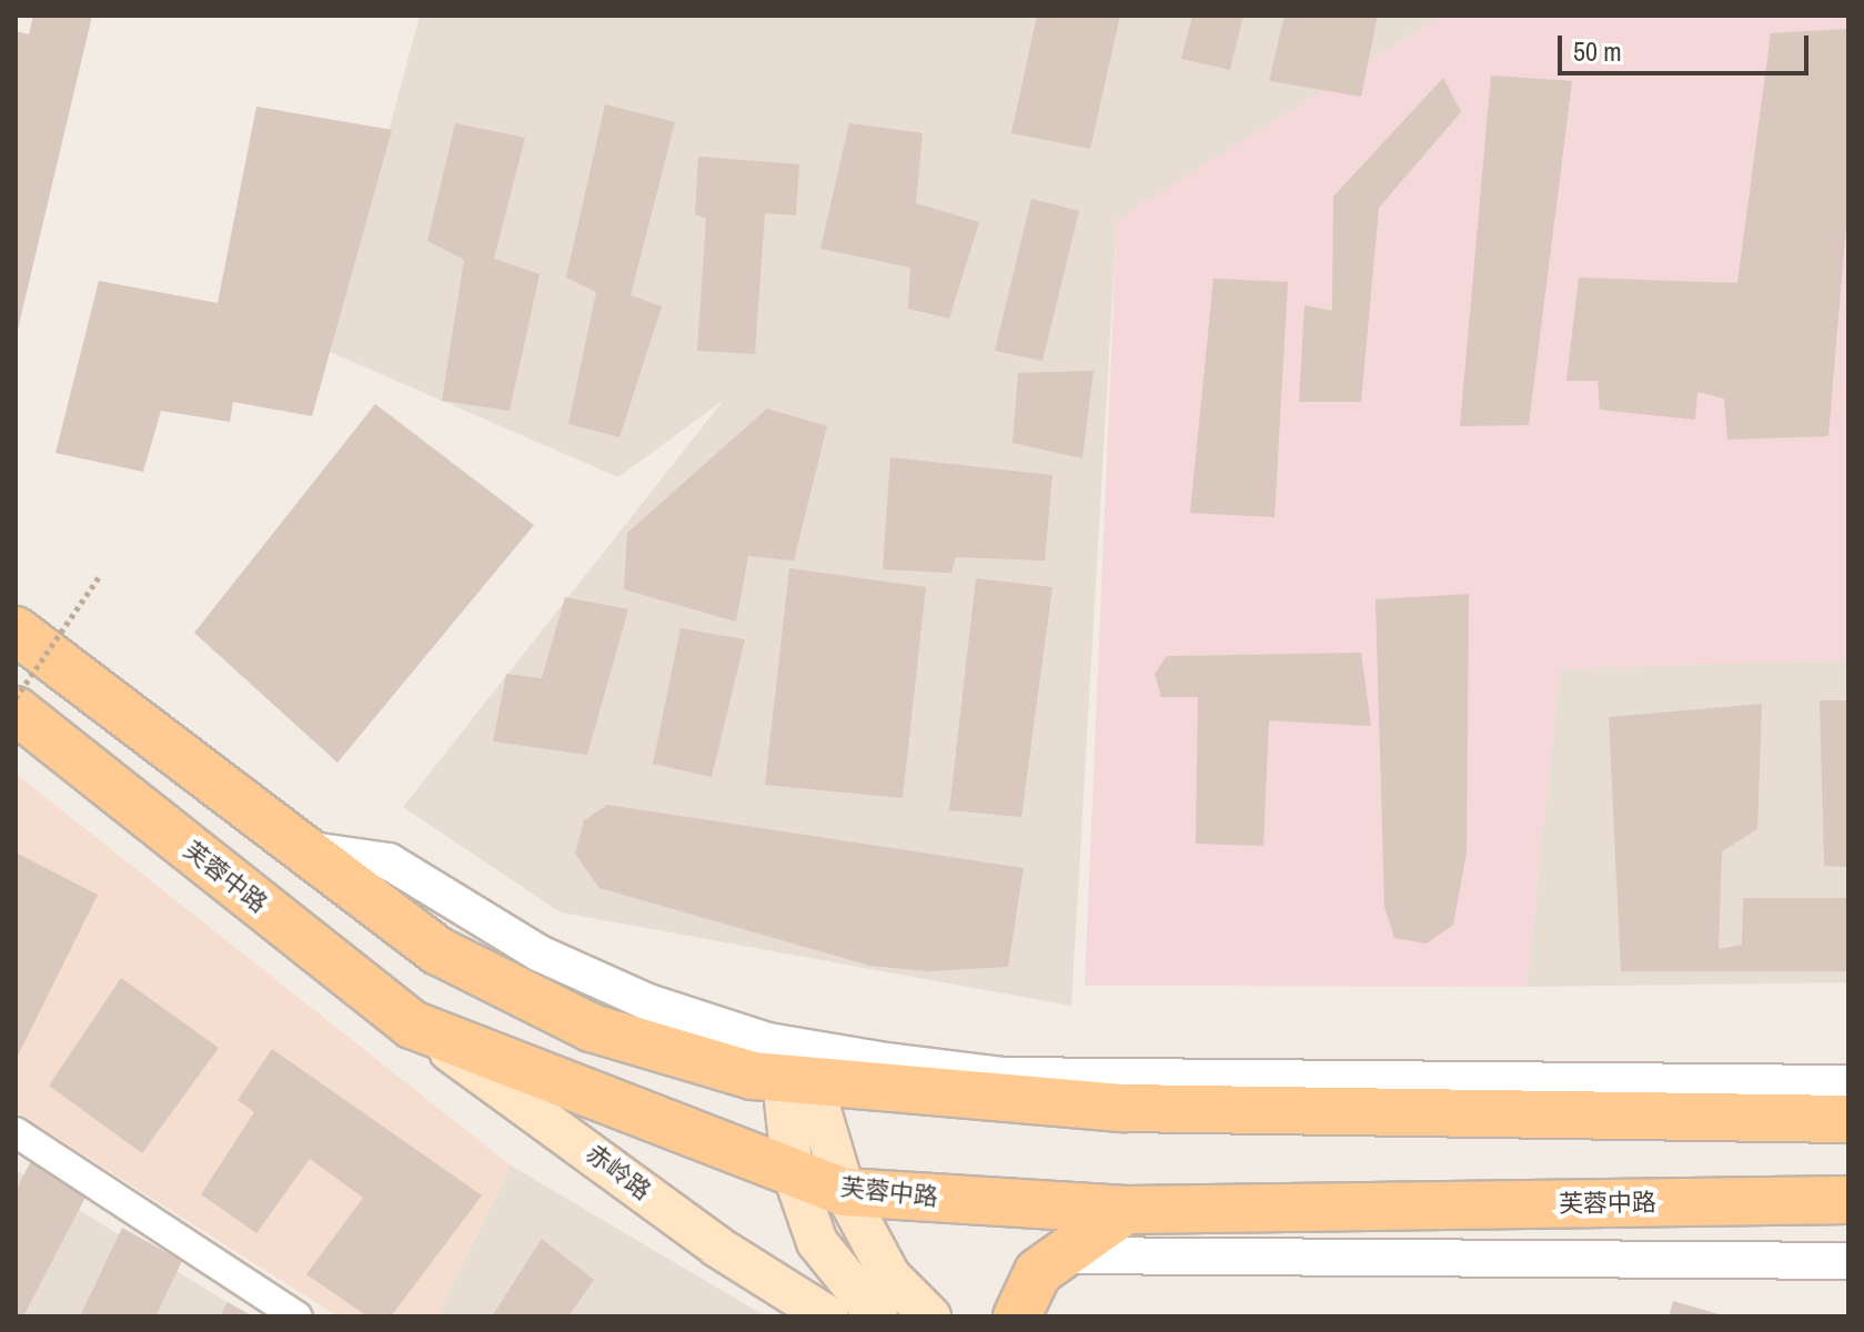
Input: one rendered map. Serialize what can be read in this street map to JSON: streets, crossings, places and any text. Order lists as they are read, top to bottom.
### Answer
{
  "streets": {
    "main road": ["芙蓉中路", "赤岭路"]
  },
  "crossings": [
    ["芙蓉中路", "赤岭路"]
  ],
  "scale_bar": "50 m"
}
